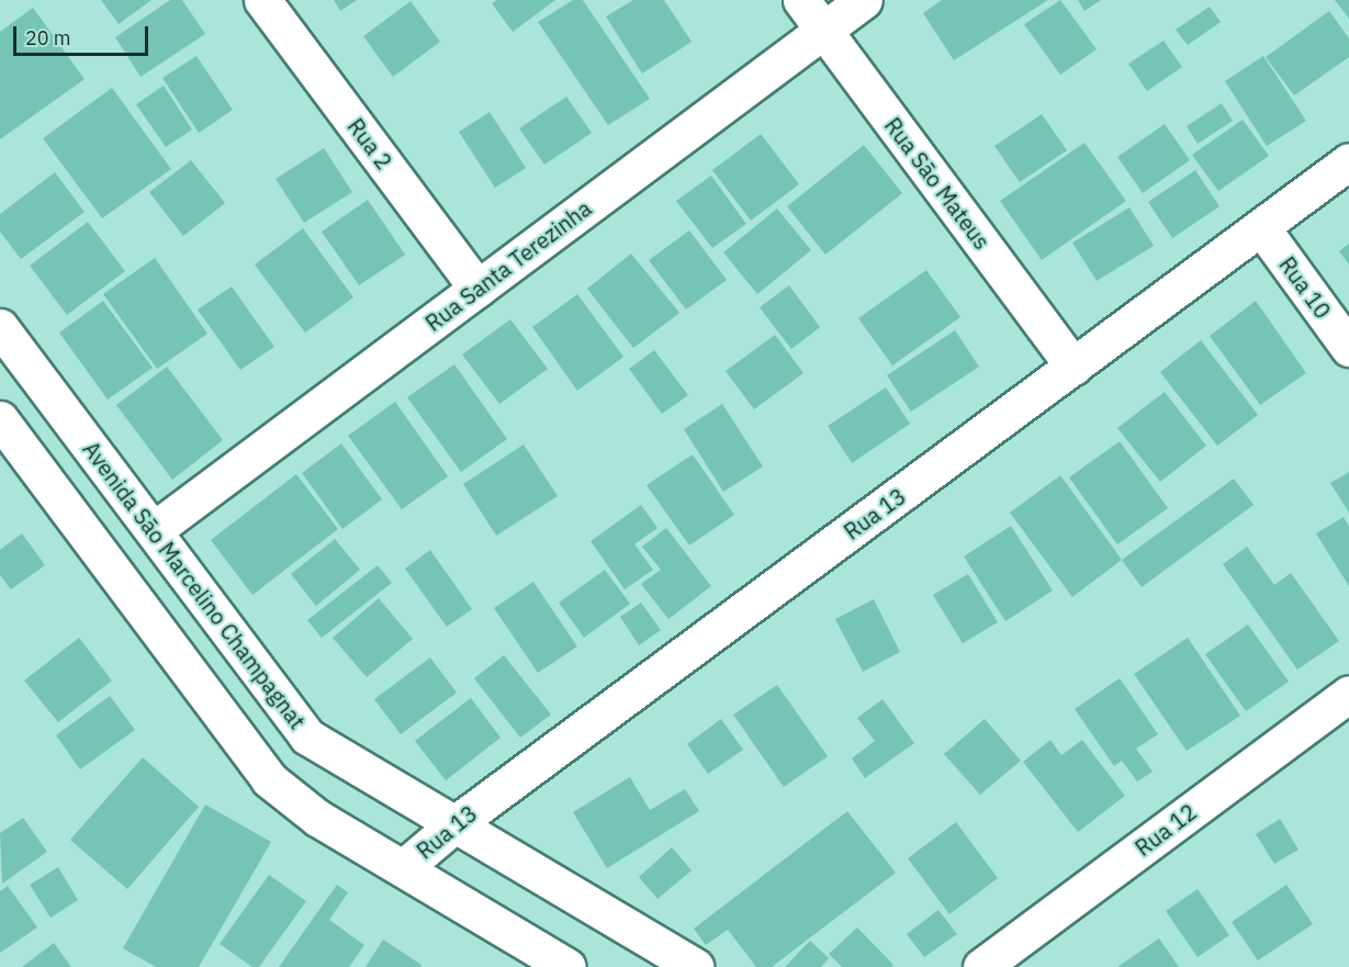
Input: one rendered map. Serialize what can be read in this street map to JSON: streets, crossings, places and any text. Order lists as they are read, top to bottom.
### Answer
{
  "streets": {
    "street": [
      "Rua 2",
      "Rua São Mateus",
      "Rua Santa Terezinha",
      "Rua 10",
      "Rua 13",
      "Avenida São Marcelino Champagnat",
      "Rua 12"
    ]
  },
  "crossings": [
    ["Rua 2", "Rua Santa Terezinha"],
    ["Rua São Mateus", "Rua Santa Terezinha"],
    ["Rua São Mateus", "Rua 13"],
    ["Rua Santa Terezinha", "Avenida São Marcelino Champagnat"],
    ["Rua 10", "Rua 13"],
    ["Rua 13", "Avenida São Marcelino Champagnat"]
  ],
  "scale_bar": "20 m"
}
